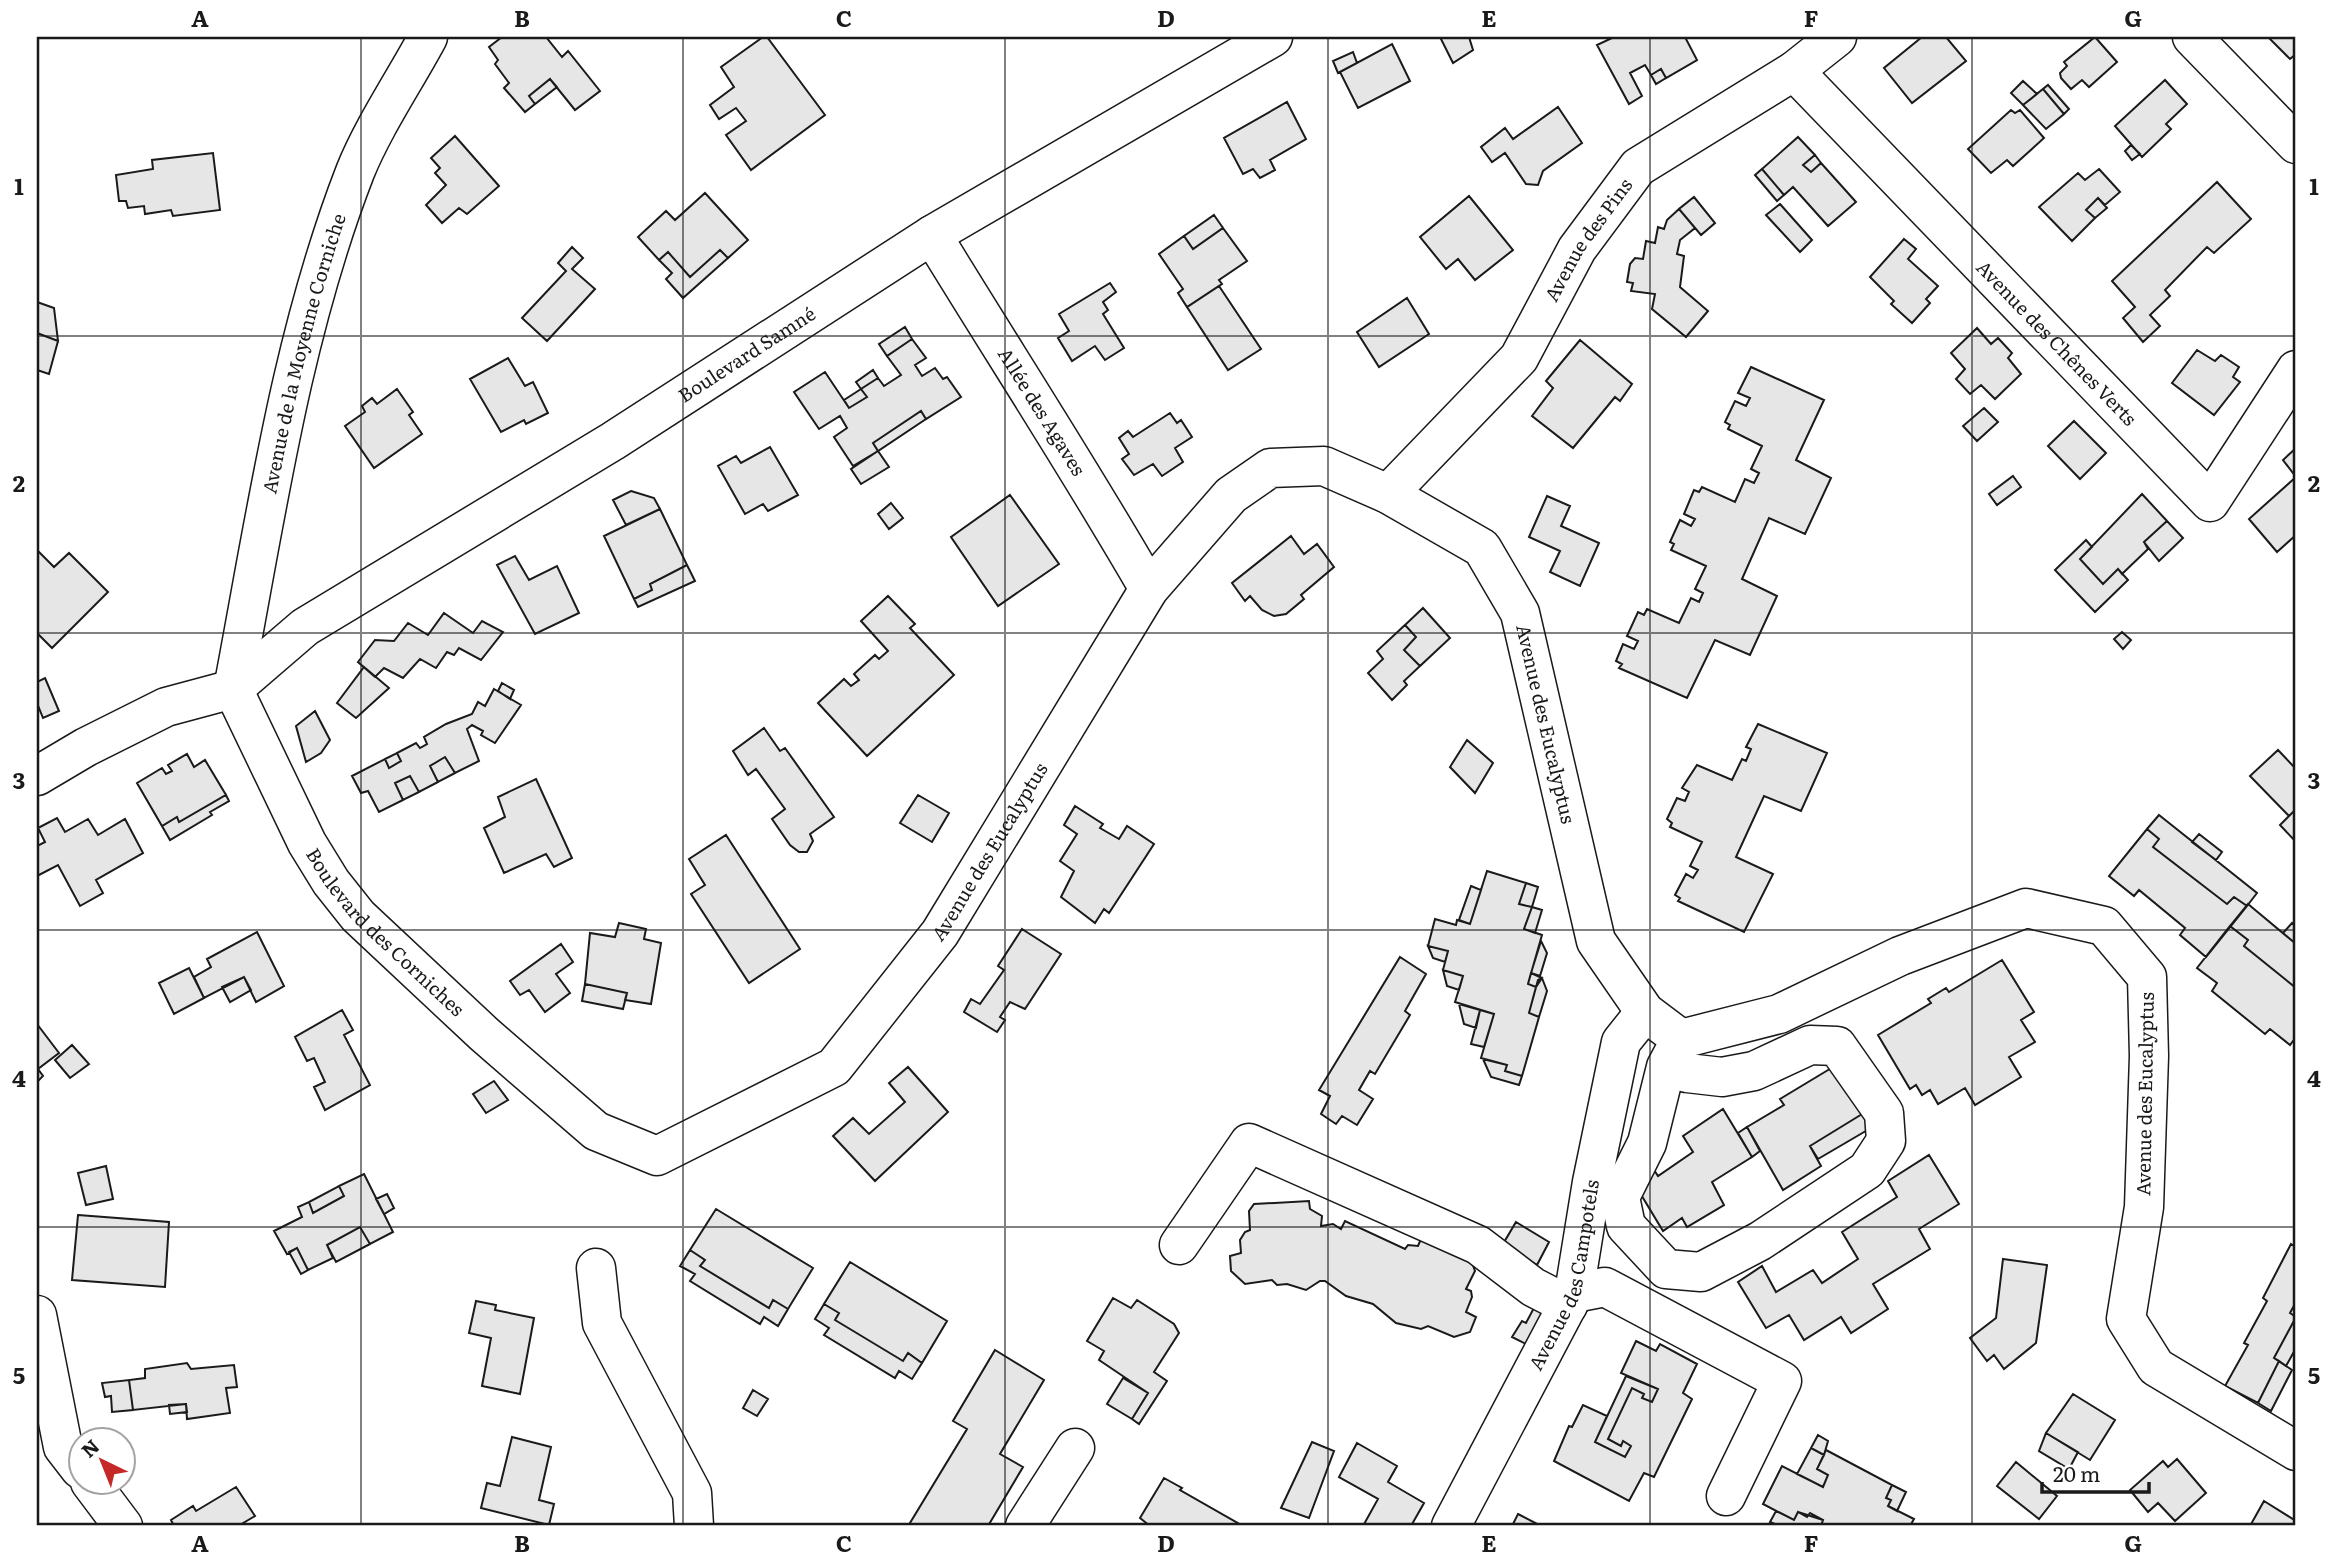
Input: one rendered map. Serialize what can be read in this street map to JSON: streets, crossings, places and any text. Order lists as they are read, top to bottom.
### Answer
{
  "streets": {
    "street": [
      "Avenue des Pins",
      "Avenue des Chênes Verts",
      "Avenue de la Moyenne Corniche",
      "Boulevard Samné",
      "Allée des Agaves",
      "Avenue des Eucalyptus",
      "Boulevard des Corniches",
      "Avenue des Campotels"
    ]
  },
  "crossings": [
    ["Avenue des Pins", "Avenue des Chênes Verts"],
    ["Avenue des Pins", "Avenue des Eucalyptus"],
    ["Avenue de la Moyenne Corniche", "Boulevard Samné"],
    ["Avenue de la Moyenne Corniche", "Boulevard des Corniches"],
    ["Boulevard Samné", "Allée des Agaves"],
    ["Boulevard Samné", "Boulevard des Corniches"],
    ["Allée des Agaves", "Avenue des Eucalyptus"],
    ["Avenue des Eucalyptus", "Boulevard des Corniches"],
    ["Avenue des Eucalyptus", "Avenue des Campotels"]
  ],
  "scale_bar": "20 m",
  "north": "top left",
  "grid": {
    "columns": [
      "A",
      "B",
      "C",
      "D",
      "E",
      "F",
      "G"
    ],
    "rows": [
      "1",
      "2",
      "3",
      "4",
      "5"
    ]
  }
}
